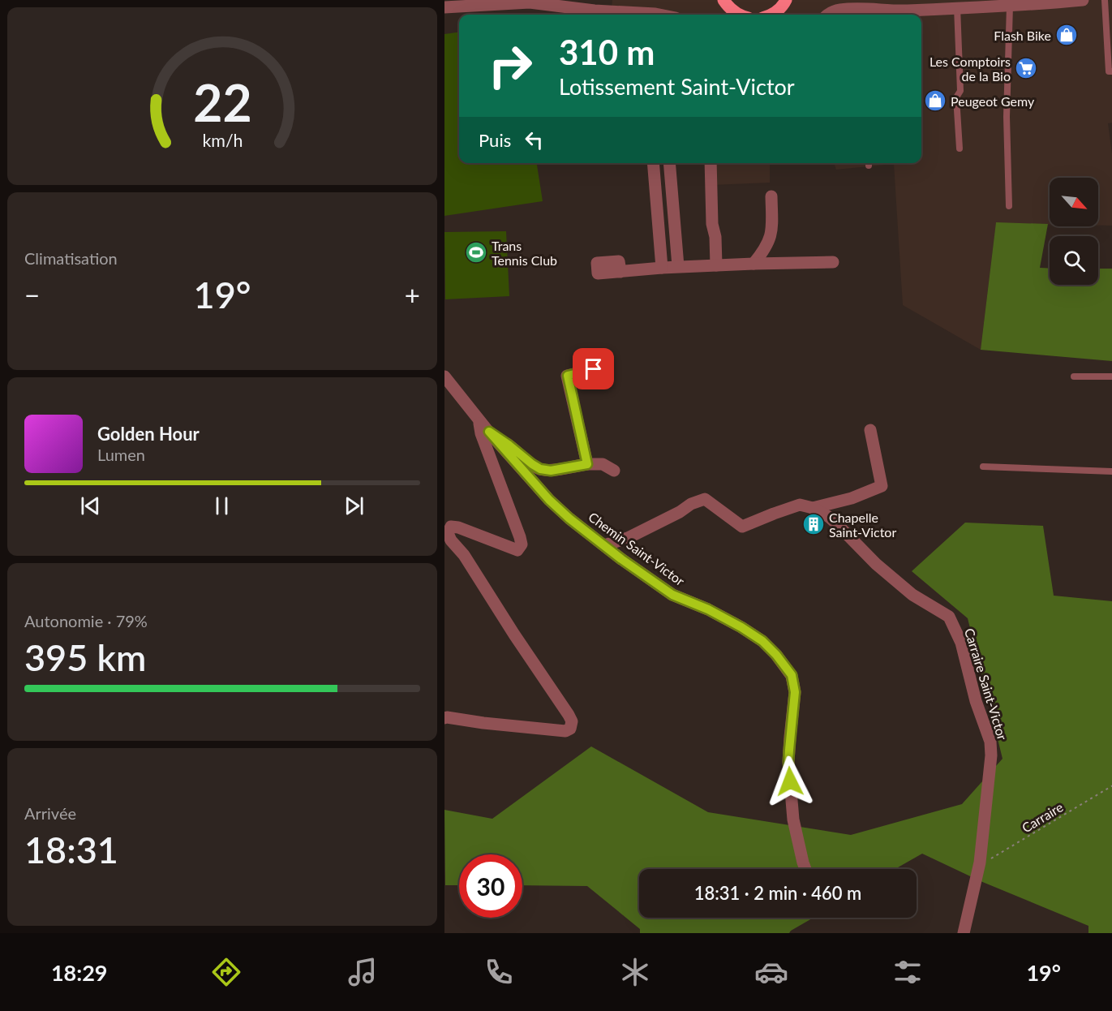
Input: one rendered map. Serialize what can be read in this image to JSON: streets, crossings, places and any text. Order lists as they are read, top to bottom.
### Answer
{
  "streets": {
    "street": ["Chemin Saint-Victor", "Carraire Saint-Victor"],
    "path": ["Carraire"]
  },
  "crossings": [
    ["Carraire Saint-Victor", "Carraire"]
  ],
  "places": {
    "shop": ["Flash Bike", "Peugeot Gemy"],
    "supermarket": ["Les Comptoirs de la Bio"],
    "sports": ["Trans Tennis Club"],
    "building": ["Chapelle Saint-Victor"]
  },
  "north": "bottom right",
  "page": {
    "turn": ["310 m", "Lotissement Saint-Victor"],
    "then": "Puis",
    "tile": [
      "Climatisation",
      ["Autonomie · 79%", "395 km"],
      ["Arrivée", "18:31"]
    ],
    "heat": ["−", "19°", "+"],
    "song": ["Golden Hour", "Lumen"],
    "limit": "30",
    "trip": "18:31 · 2 min · 460 m",
    "tabs": ["18:29", "19°"],
    "gauge": ["22", "km/h"]
  }
}
